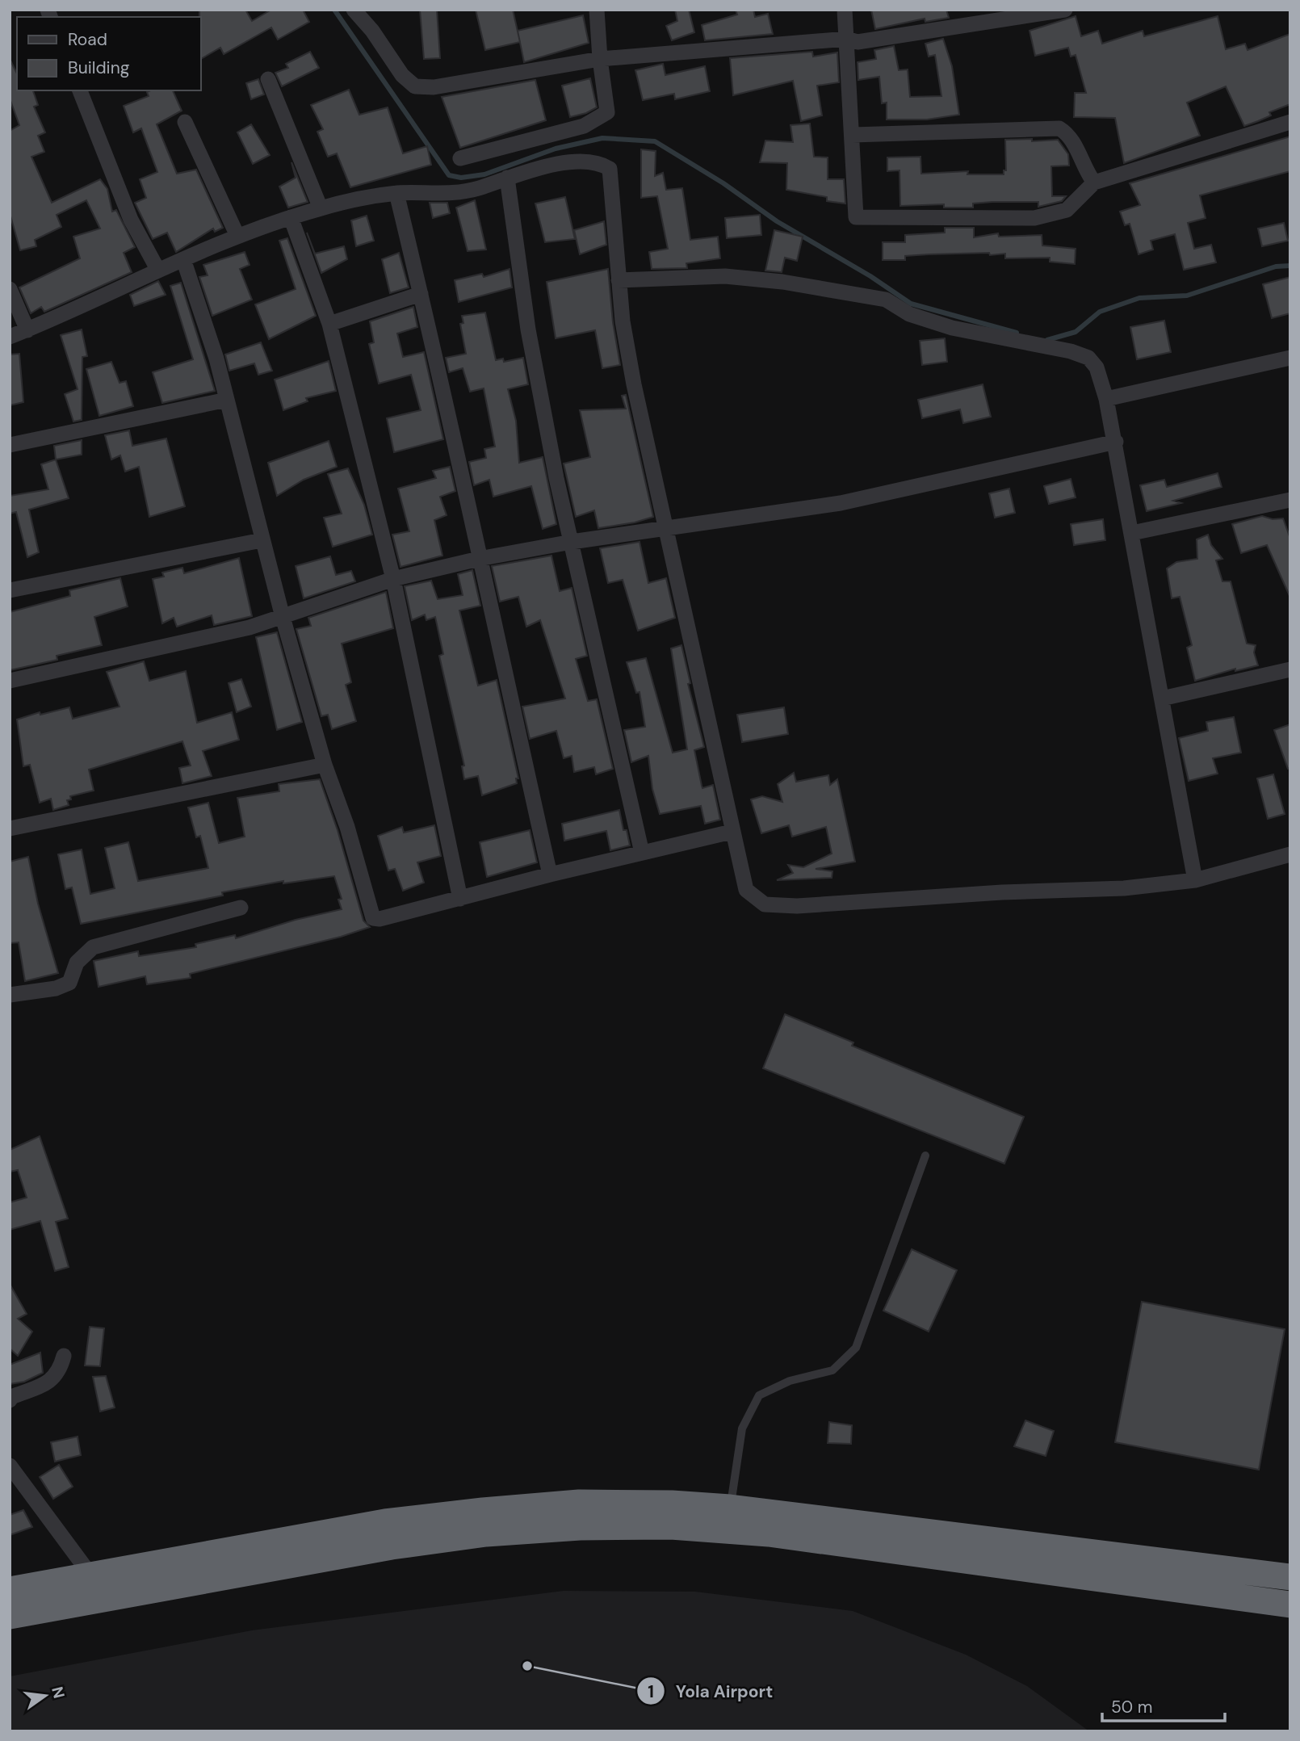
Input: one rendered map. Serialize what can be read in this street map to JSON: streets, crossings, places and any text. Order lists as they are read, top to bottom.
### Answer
{
  "places": ["Yola Airport"],
  "legend": ["Road", "Building"],
  "scale_bar": "50 m",
  "north": "right"
}
